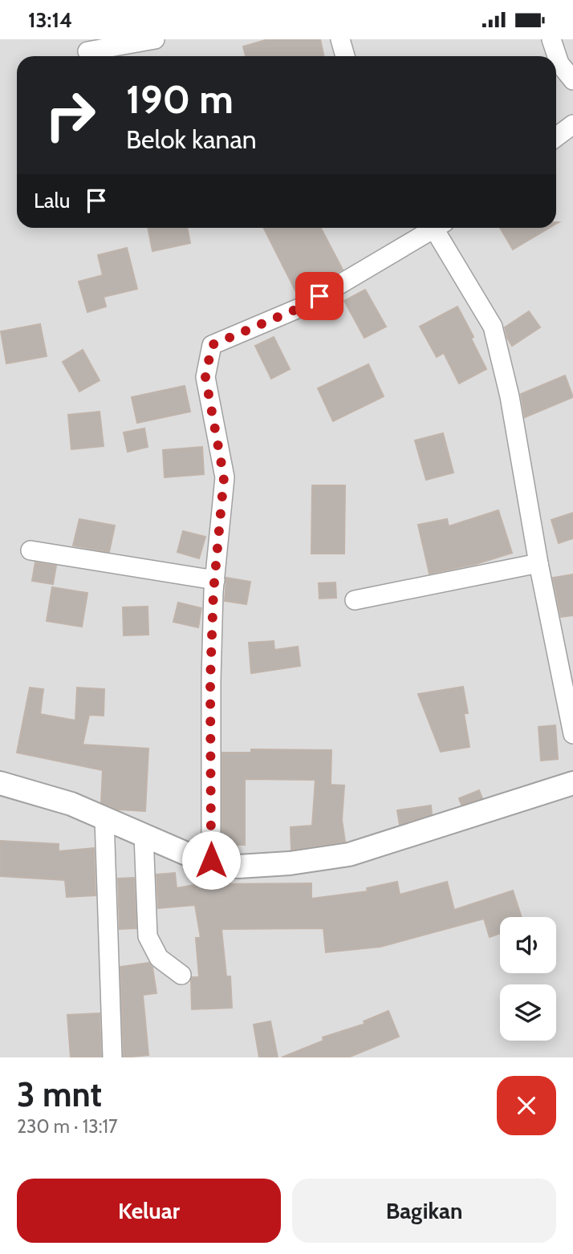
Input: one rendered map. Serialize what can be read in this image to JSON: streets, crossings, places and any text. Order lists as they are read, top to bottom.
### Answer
{
  "page": {
    "status": "13:14",
    "turn": ["190 m", "Belok kanan"],
    "then": "Lalu",
    "heading": ["3 mnt", "230 m · 13:17"],
    "buttons": ["Keluar", "Bagikan"]
  }
}
